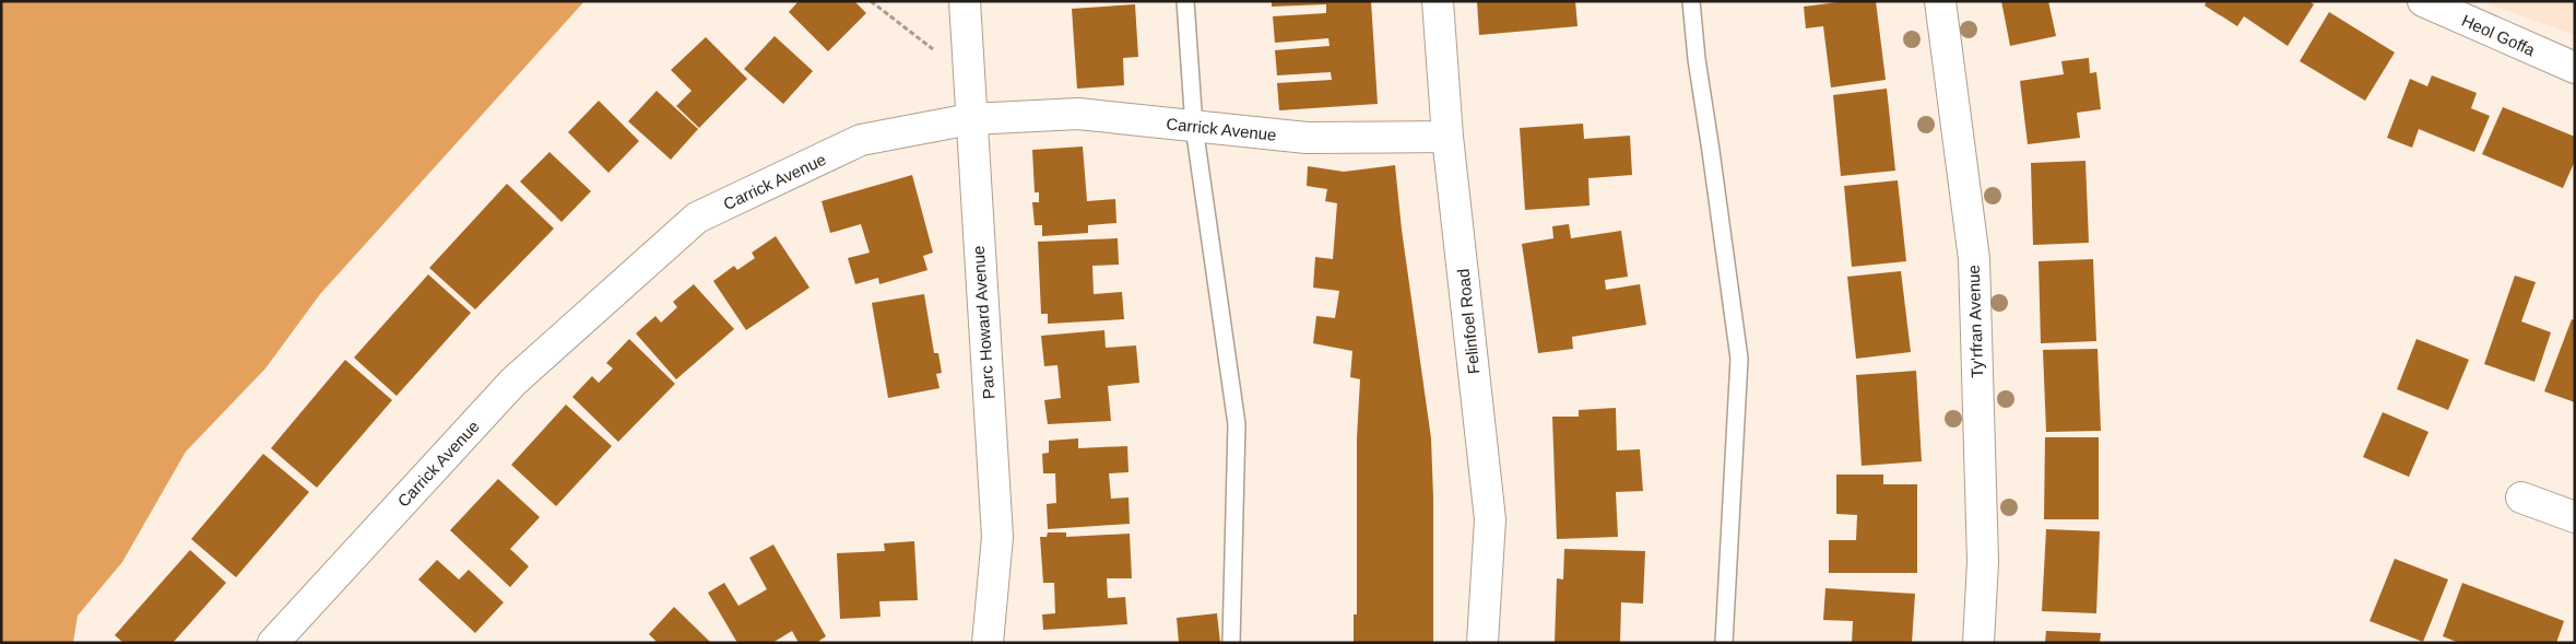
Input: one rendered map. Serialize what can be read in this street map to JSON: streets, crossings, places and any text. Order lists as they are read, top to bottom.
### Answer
{
  "streets": {
    "street": [
      "Heol Goffa",
      "Carrick Avenue",
      "Felinfoel Road",
      "Ty'rfran Avenue",
      "Parc Howard Avenue"
    ]
  },
  "crossings": [
    ["Carrick Avenue", "Felinfoel Road"],
    ["Carrick Avenue", "Parc Howard Avenue"]
  ]
}
